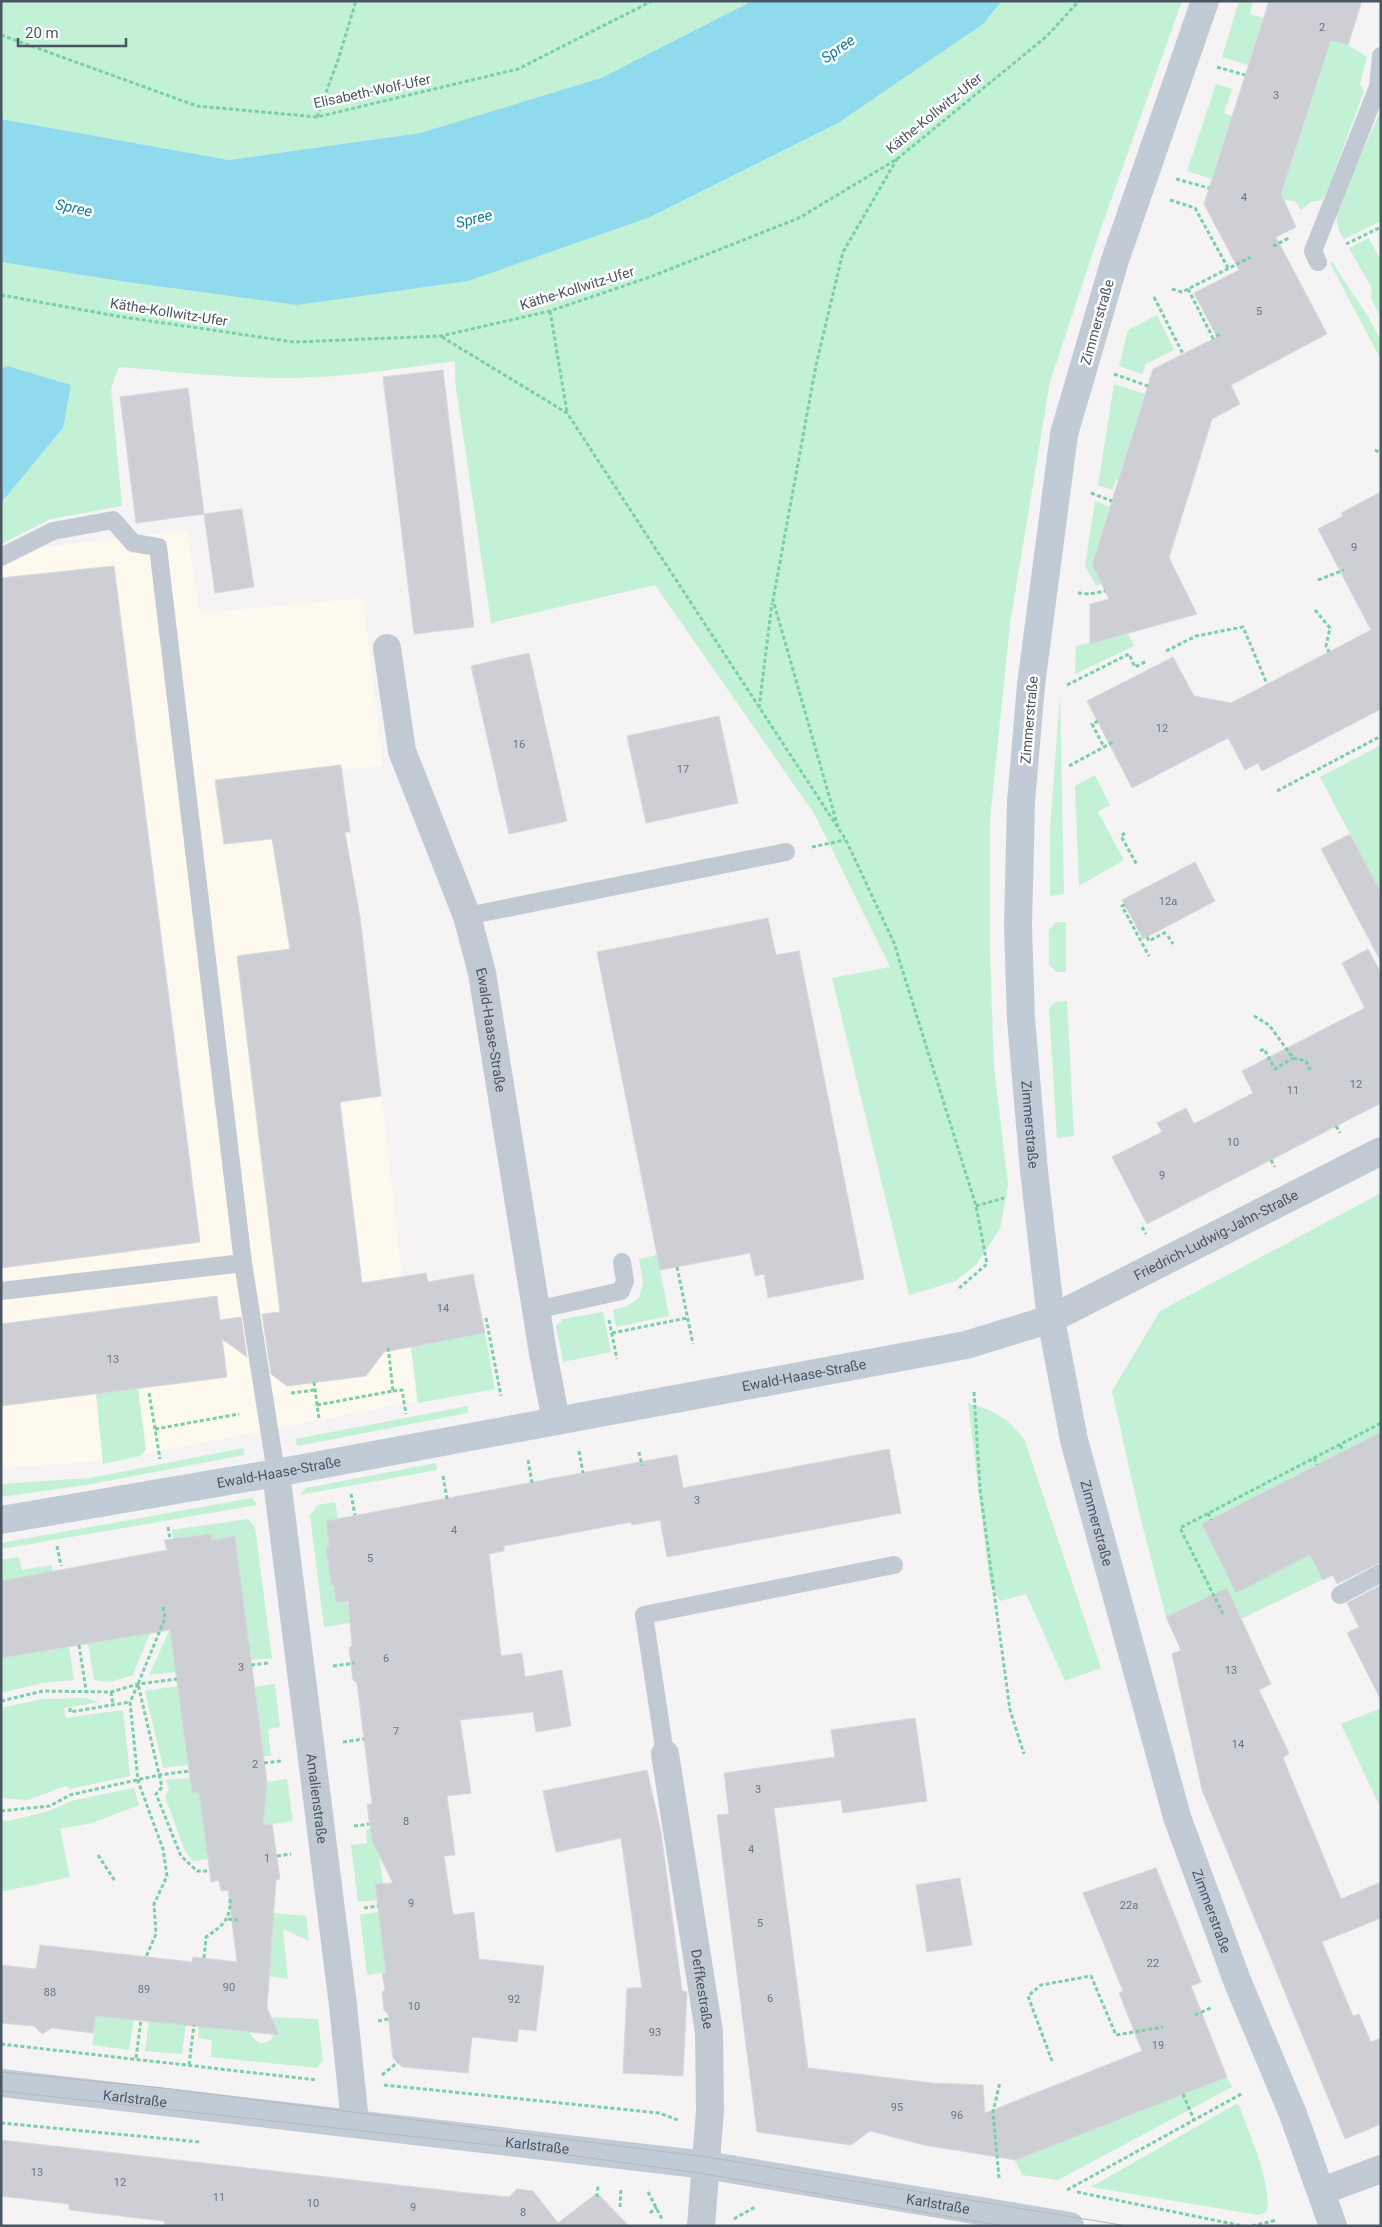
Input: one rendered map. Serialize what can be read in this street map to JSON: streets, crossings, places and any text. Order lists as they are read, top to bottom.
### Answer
{
  "streets": {
    "street": [
      "Zimmerstraße",
      "Ewald-Haase-Straße",
      "Friedrich-Ludwig-Jahn-Straße",
      "Amalienstraße",
      "Deffkestraße",
      "Karlstraße"
    ],
    "path": ["Elisabeth-Wolf-Ufer", "Käthe-Kollwitz-Ufer"]
  },
  "crossings": [
    ["Zimmerstraße", "Ewald-Haase-Straße"],
    ["Zimmerstraße", "Friedrich-Ludwig-Jahn-Straße"],
    ["Ewald-Haase-Straße", "Friedrich-Ludwig-Jahn-Straße"],
    ["Ewald-Haase-Straße", "Amalienstraße"],
    ["Amalienstraße", "Karlstraße"],
    ["Deffkestraße", "Karlstraße"]
  ],
  "water": ["Spree"],
  "house_numbers": [
    "2",
    "3",
    "4",
    "5",
    "9",
    "12",
    "16",
    "17",
    "12a",
    "12",
    "11",
    "10",
    "9",
    "14",
    "13",
    "3",
    "4",
    "5",
    "6",
    "3",
    "13",
    "7",
    "14",
    "2",
    "3",
    "8",
    "4",
    "1",
    "9",
    "22a",
    "5",
    "22",
    "90",
    "89",
    "88",
    "6",
    "92",
    "10",
    "93",
    "19",
    "95",
    "96",
    "13",
    "12",
    "11",
    "10",
    "9",
    "8"
  ],
  "scale_bar": "20 m"
}
